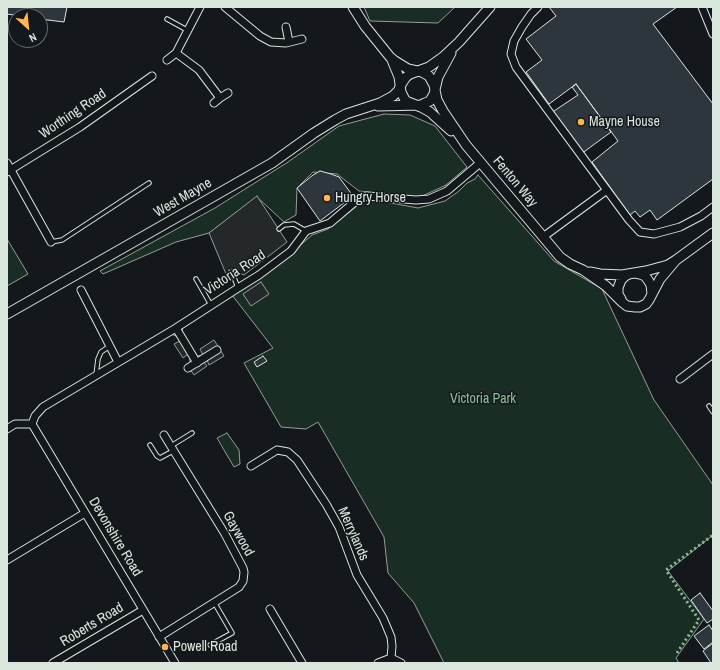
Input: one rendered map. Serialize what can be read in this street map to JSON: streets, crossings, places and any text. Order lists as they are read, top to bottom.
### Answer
{
  "streets": {
    "street": [
      "Worthing Road",
      "Fenton Way",
      "West Mayne",
      "Victoria Road",
      "Gaywood",
      "Merrylands",
      "Devonshire Road",
      "Roberts Road"
    ]
  },
  "crossings": [
    ["Fenton Way", "West Mayne"],
    ["Victoria Road", "Devonshire Road"],
    ["Gaywood", "Devonshire Road"],
    ["Devonshire Road", "Roberts Road"]
  ],
  "parks": ["Victoria Park"],
  "places": ["Mayne House", "Hungry Horse", "Powell Road"],
  "north": "bottom right"
}
